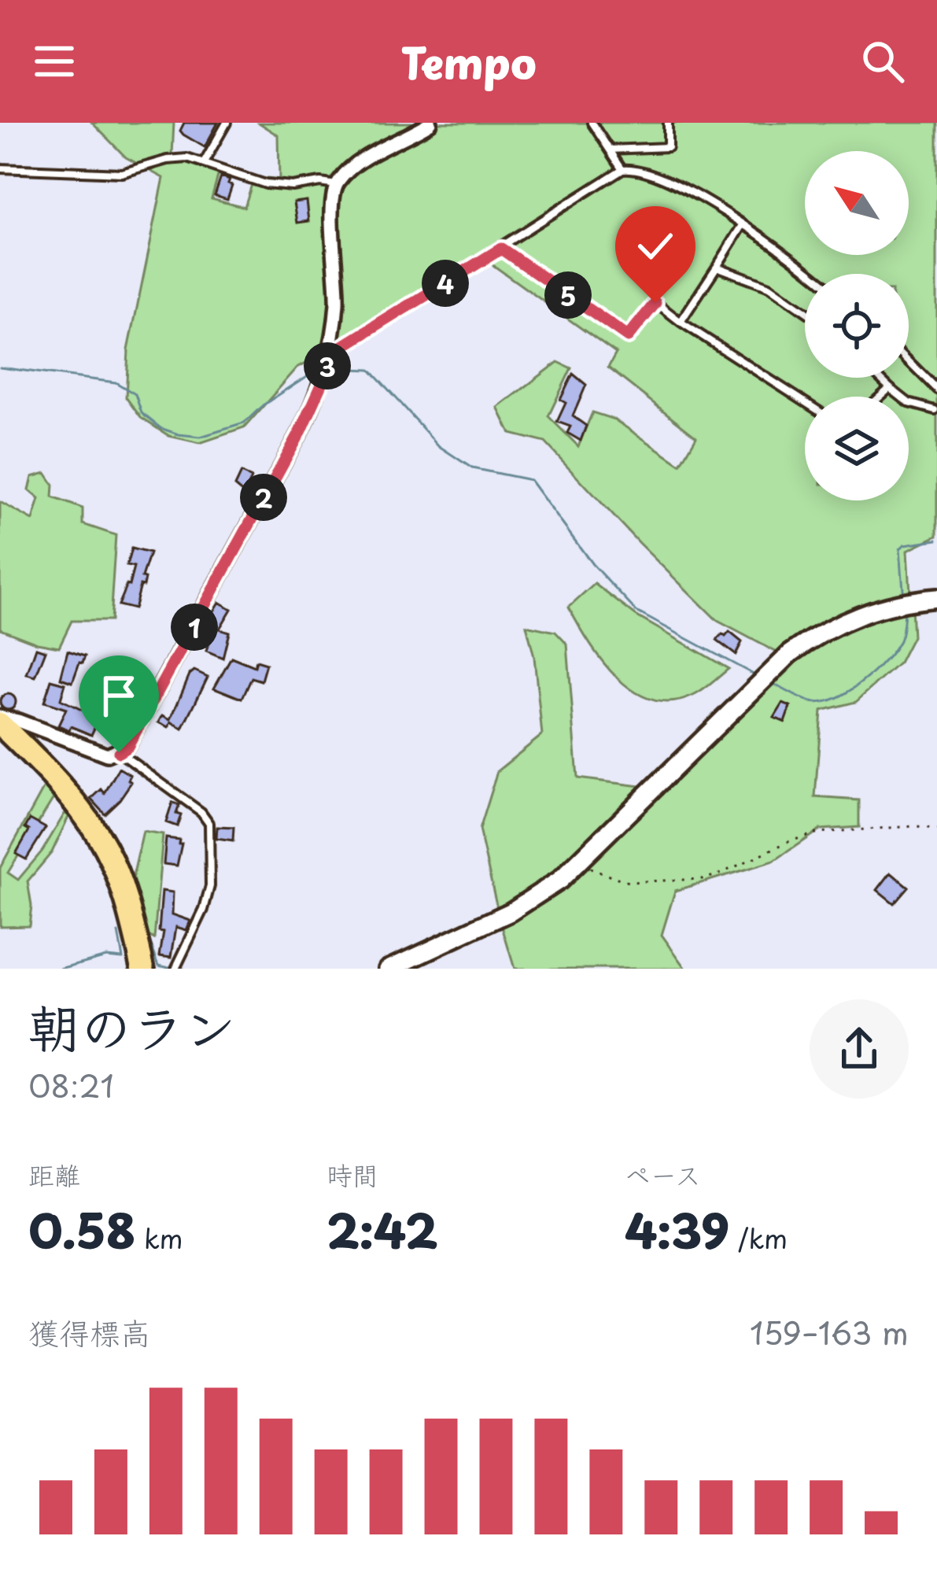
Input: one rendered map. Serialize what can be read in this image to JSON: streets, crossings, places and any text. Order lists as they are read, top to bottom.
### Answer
{
  "north": "top left",
  "page": {
    "header": "Tempo",
    "pins": [
      "4",
      "5",
      "3",
      "2",
      "1"
    ],
    "heading": ["朝のラン", "08:21"],
    "stats": [
      ["距離", "0.58 km"],
      ["時間", "2:42"],
      ["ペース", "4:39 /km"]
    ],
    "chart": ["獲得標高", "159–163 m"]
  }
}
